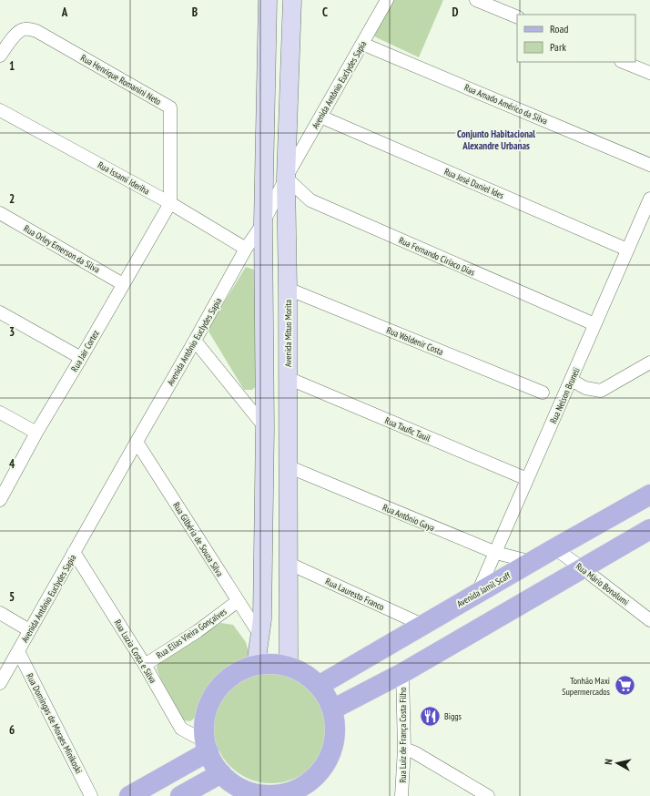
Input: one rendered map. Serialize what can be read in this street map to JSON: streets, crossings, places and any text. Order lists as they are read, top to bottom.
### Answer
{
  "streets": {
    "main road": ["Avenida Jamil Scaff"],
    "street": [
      "Rua Henrique Romanini Neto",
      "Avenida Antônio Euclydes Sapia",
      "Rua Amado Américo da Silva",
      "Rua Issami Ideriha",
      "Rua José Daniel Ides",
      "Rua Orley Emerson da Silva",
      "Rua Fernando Ciríaco Dias",
      "Avenida Mituo Morita",
      "Rua Waldenir Costa",
      "Rua Jair Cortez",
      "Rua Nelson Bruneli",
      "Rua Taufic Tauil",
      "Rua Antônio Gaya",
      "Rua Gilbéria de Souza Silva",
      "Rua Mário Bonalumi",
      "Rua Lauresto Franco",
      "Rua Elias Vieira Gonçalves",
      "Rua Luzia Costa e Silva",
      "Rua Domingas de Moraes Minikoski",
      "Rua Luiz de França Costa Filho"
    ]
  },
  "crossings": [
    ["Rua Henrique Romanini Neto", "Rua Issami Ideriha"],
    ["Rua Henrique Romanini Neto", "Rua Jair Cortez"],
    ["Avenida Antônio Euclydes Sapia", "Rua Amado Américo da Silva"],
    ["Avenida Antônio Euclydes Sapia", "Rua Issami Ideriha"],
    ["Avenida Antônio Euclydes Sapia", "Rua José Daniel Ides"],
    ["Avenida Antônio Euclydes Sapia", "Rua Fernando Ciríaco Dias"],
    ["Avenida Antônio Euclydes Sapia", "Avenida Mituo Morita"],
    ["Avenida Antônio Euclydes Sapia", "Rua Gilbéria de Souza Silva"],
    ["Avenida Antônio Euclydes Sapia", "Rua Luzia Costa e Silva"],
    ["Avenida Antônio Euclydes Sapia", "Rua Domingas de Moraes Minikoski"],
    ["Rua Issami Ideriha", "Rua Jair Cortez"],
    ["Rua José Daniel Ides", "Rua Nelson Bruneli"],
    ["Rua Orley Emerson da Silva", "Rua Jair Cortez"],
    ["Rua Fernando Ciríaco Dias", "Avenida Mituo Morita"],
    ["Rua Fernando Ciríaco Dias", "Rua Nelson Bruneli"],
    ["Avenida Mituo Morita", "Rua Waldenir Costa"],
    ["Avenida Mituo Morita", "Rua Taufic Tauil"],
    ["Avenida Mituo Morita", "Rua Antônio Gaya"],
    ["Avenida Mituo Morita", "Rua Lauresto Franco"],
    ["Rua Nelson Bruneli", "Rua Taufic Tauil"],
    ["Rua Nelson Bruneli", "Rua Antônio Gaya"],
    ["Rua Nelson Bruneli", "Avenida Jamil Scaff"],
    ["Rua Antônio Gaya", "Avenida Jamil Scaff"],
    ["Rua Gilbéria de Souza Silva", "Rua Elias Vieira Gonçalves"],
    ["Rua Mário Bonalumi", "Avenida Jamil Scaff"],
    ["Avenida Jamil Scaff", "Rua Lauresto Franco"],
    ["Rua Elias Vieira Gonçalves", "Rua Luzia Costa e Silva"]
  ],
  "districts": ["Conjunto Habitacional Alexandre Urbanas"],
  "places": {
    "supermarket": ["Tonhão Maxi Supermercados"],
    "restaurant": ["Biggs"]
  },
  "legend": ["Road", "Park"],
  "north": "left",
  "grid": {
    "columns": [
      "A",
      "B",
      "C",
      "D"
    ],
    "rows": [
      "1",
      "2",
      "3",
      "4",
      "5",
      "6"
    ]
  }
}
